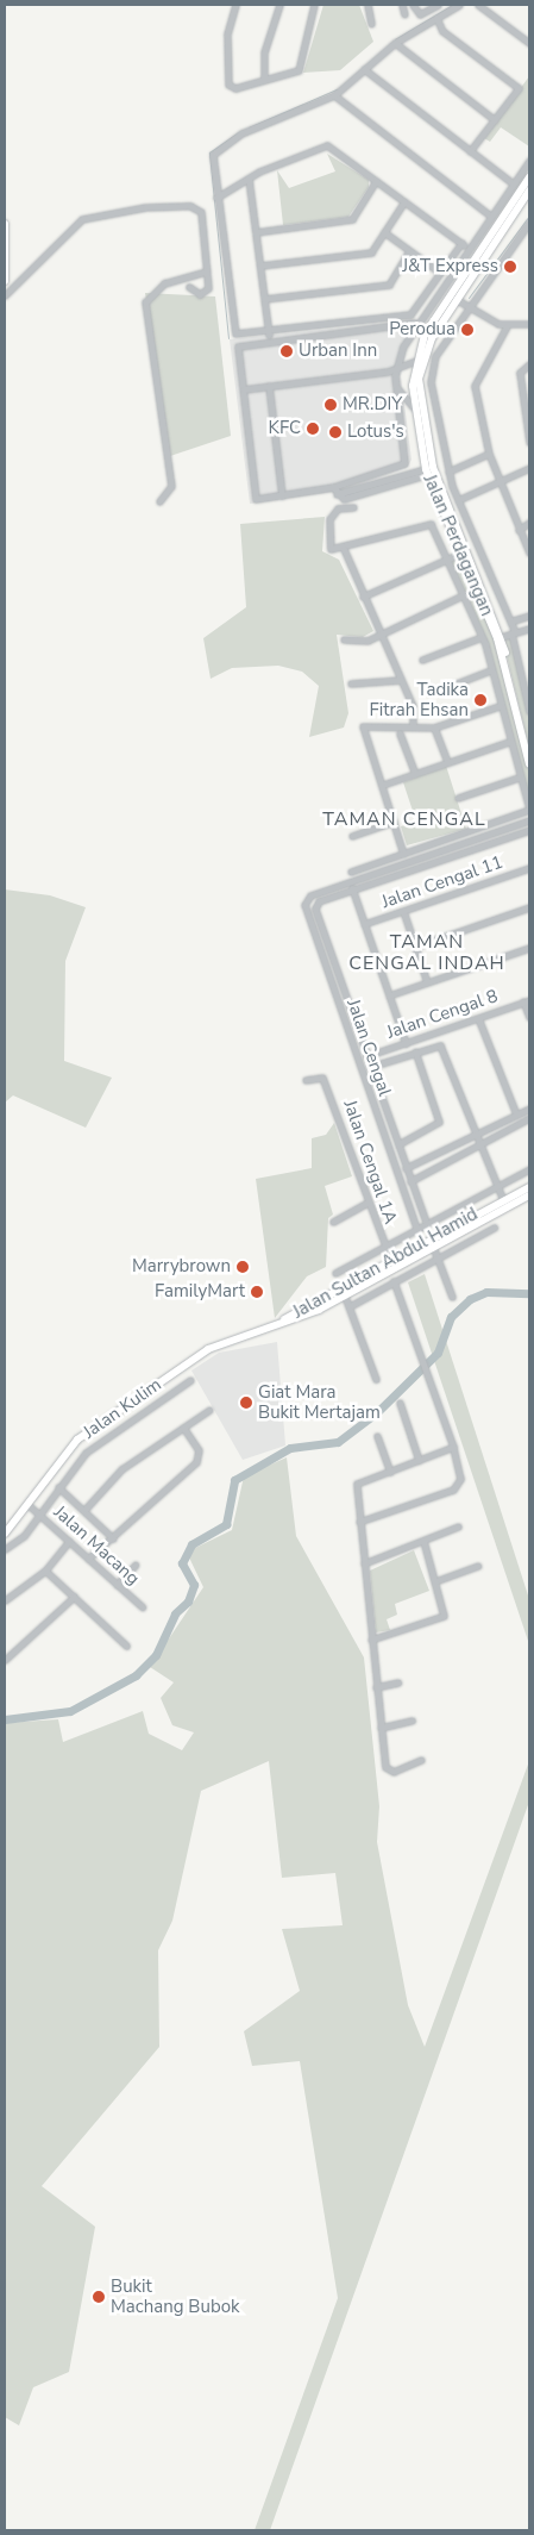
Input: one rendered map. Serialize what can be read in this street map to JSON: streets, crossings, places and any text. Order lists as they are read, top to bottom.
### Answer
{
  "streets": {
    "main road": ["Jalan Perdagangan", "Jalan Sultan Abdul Hamid", "Jalan Kulim"],
    "street": [
      "Jalan Cengal 11",
      "Jalan Cengal 8",
      "Jalan Cengal",
      "Jalan Cengal 1A",
      "Jalan Macang"
    ]
  },
  "crossings": [
    ["Jalan Cengal 1A", "Jalan Sultan Abdul Hamid"],
    ["Jalan Sultan Abdul Hamid", "Jalan Kulim"],
    ["Jalan Kulim", "Jalan Macang"]
  ],
  "districts": ["TAMAN CENGAL", "TAMAN CENGAL INDAH"],
  "places": [
    "J&T Express",
    "Perodua",
    "Urban Inn",
    "MR.DIY",
    "KFC",
    "Lotus's",
    "Tadika Fitrah Ehsan",
    "Marrybrown",
    "FamilyMart",
    "Giat Mara Bukit Mertajam",
    "Bukit Machang Bubok"
  ]
}
